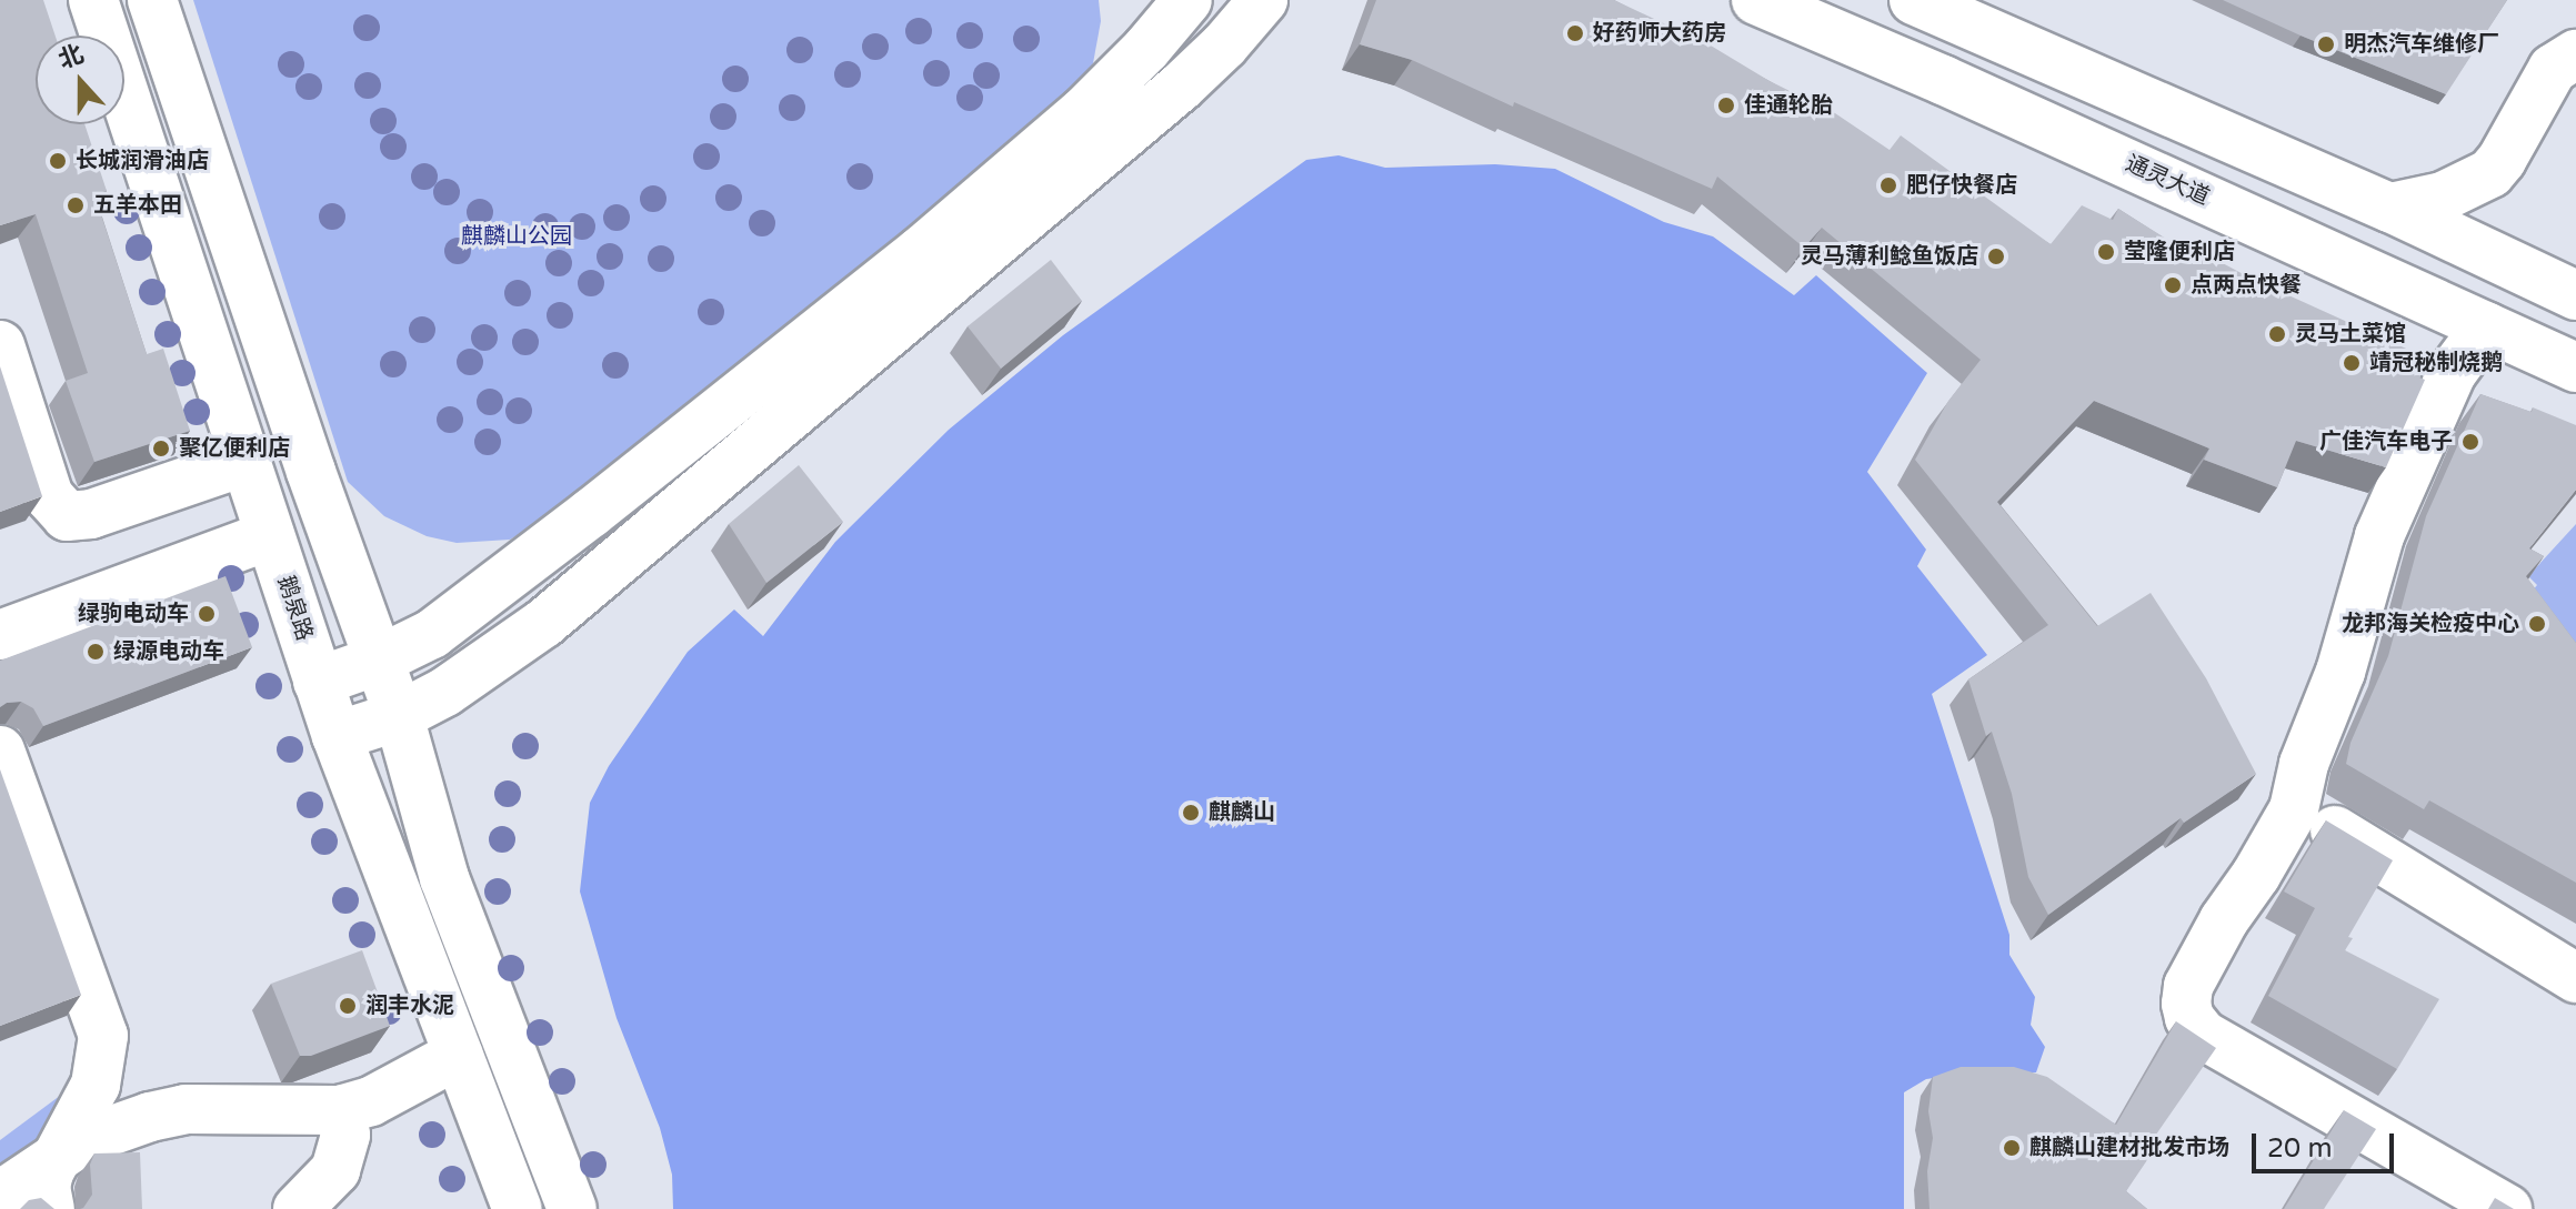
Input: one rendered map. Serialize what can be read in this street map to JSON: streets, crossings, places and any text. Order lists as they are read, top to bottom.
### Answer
{
  "streets": {
    "street": ["通灵大道", "鹅泉路"]
  },
  "parks": ["麒麟山公园"],
  "places": [
    "好药师大药房",
    "明杰汽车维修厂",
    "佳通轮胎",
    "长城润滑油店",
    "肥仔快餐店",
    "五羊本田",
    "莹隆便利店",
    "灵马薄利鲶鱼饭店",
    "点两点快餐",
    "灵马土菜馆",
    "靖冠秘制烧鹅",
    "广佳汽车电子",
    "聚亿便利店",
    "绿驹电动车",
    "龙邦海关检疫中心",
    "绿源电动车",
    "麒麟山",
    "润丰水泥",
    "麒麟山建材批发市场"
  ],
  "scale_bar": "20 m",
  "north": "top"
}
